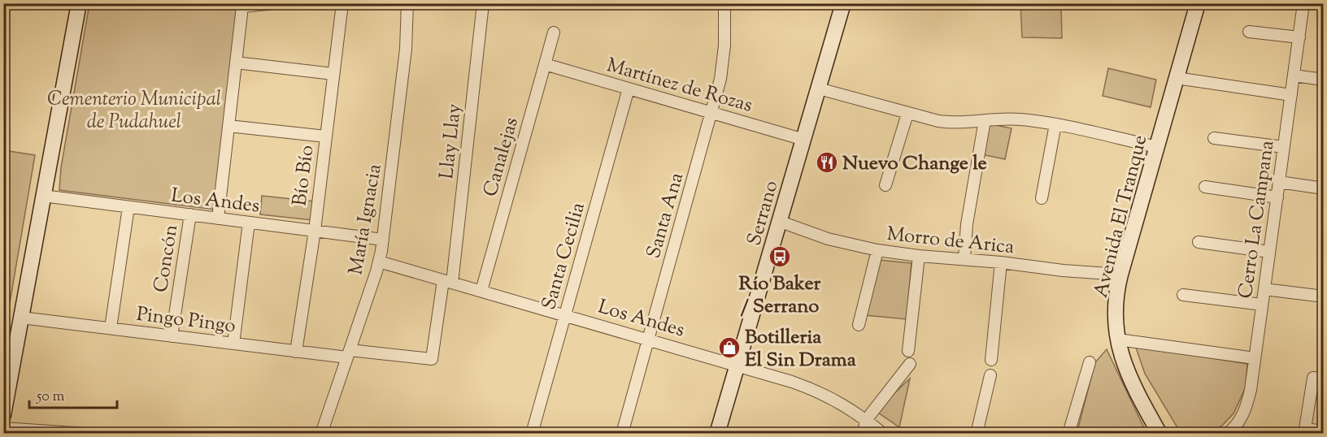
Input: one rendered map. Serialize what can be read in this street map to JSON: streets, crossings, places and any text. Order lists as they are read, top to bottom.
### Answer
{
  "streets": {
    "street": [
      "Martínez de Rozas",
      "Llay Llay",
      "Canalejas",
      "Bío Bío",
      "Los Andes",
      "Serrano",
      "Santa Ana",
      "Avenida El Tranque",
      "María Ignacia",
      "Cerro La Campana",
      "Morro de Arica",
      "Santa Cecilia",
      "Concón",
      "Pingo Pingo"
    ]
  },
  "crossings": [
    ["Martínez de Rozas", "Canalejas"],
    ["Martínez de Rozas", "Serrano"],
    ["Martínez de Rozas", "Santa Ana"],
    ["Martínez de Rozas", "Santa Cecilia"],
    ["Llay Llay", "Los Andes"],
    ["Llay Llay", "Pingo Pingo"],
    ["Canalejas", "Los Andes"],
    ["Bío Bío", "Los Andes"],
    ["Bío Bío", "Pingo Pingo"],
    ["Los Andes", "Serrano"],
    ["Los Andes", "Santa Ana"],
    ["Los Andes", "María Ignacia"],
    ["Los Andes", "Santa Cecilia"],
    ["Los Andes", "Concón"],
    ["Serrano", "Morro de Arica"],
    ["Avenida El Tranque", "Morro de Arica"],
    ["María Ignacia", "Pingo Pingo"],
    ["Concón", "Pingo Pingo"]
  ],
  "parks": ["Cementerio Municipal de Pudahuel"],
  "places": {
    "restaurant": ["Nuevo Change le"],
    "bus stop": ["Río Baker / Serrano"],
    "shop": ["Botilleria El Sin Drama"]
  },
  "scale_bar": "50 m"
}
